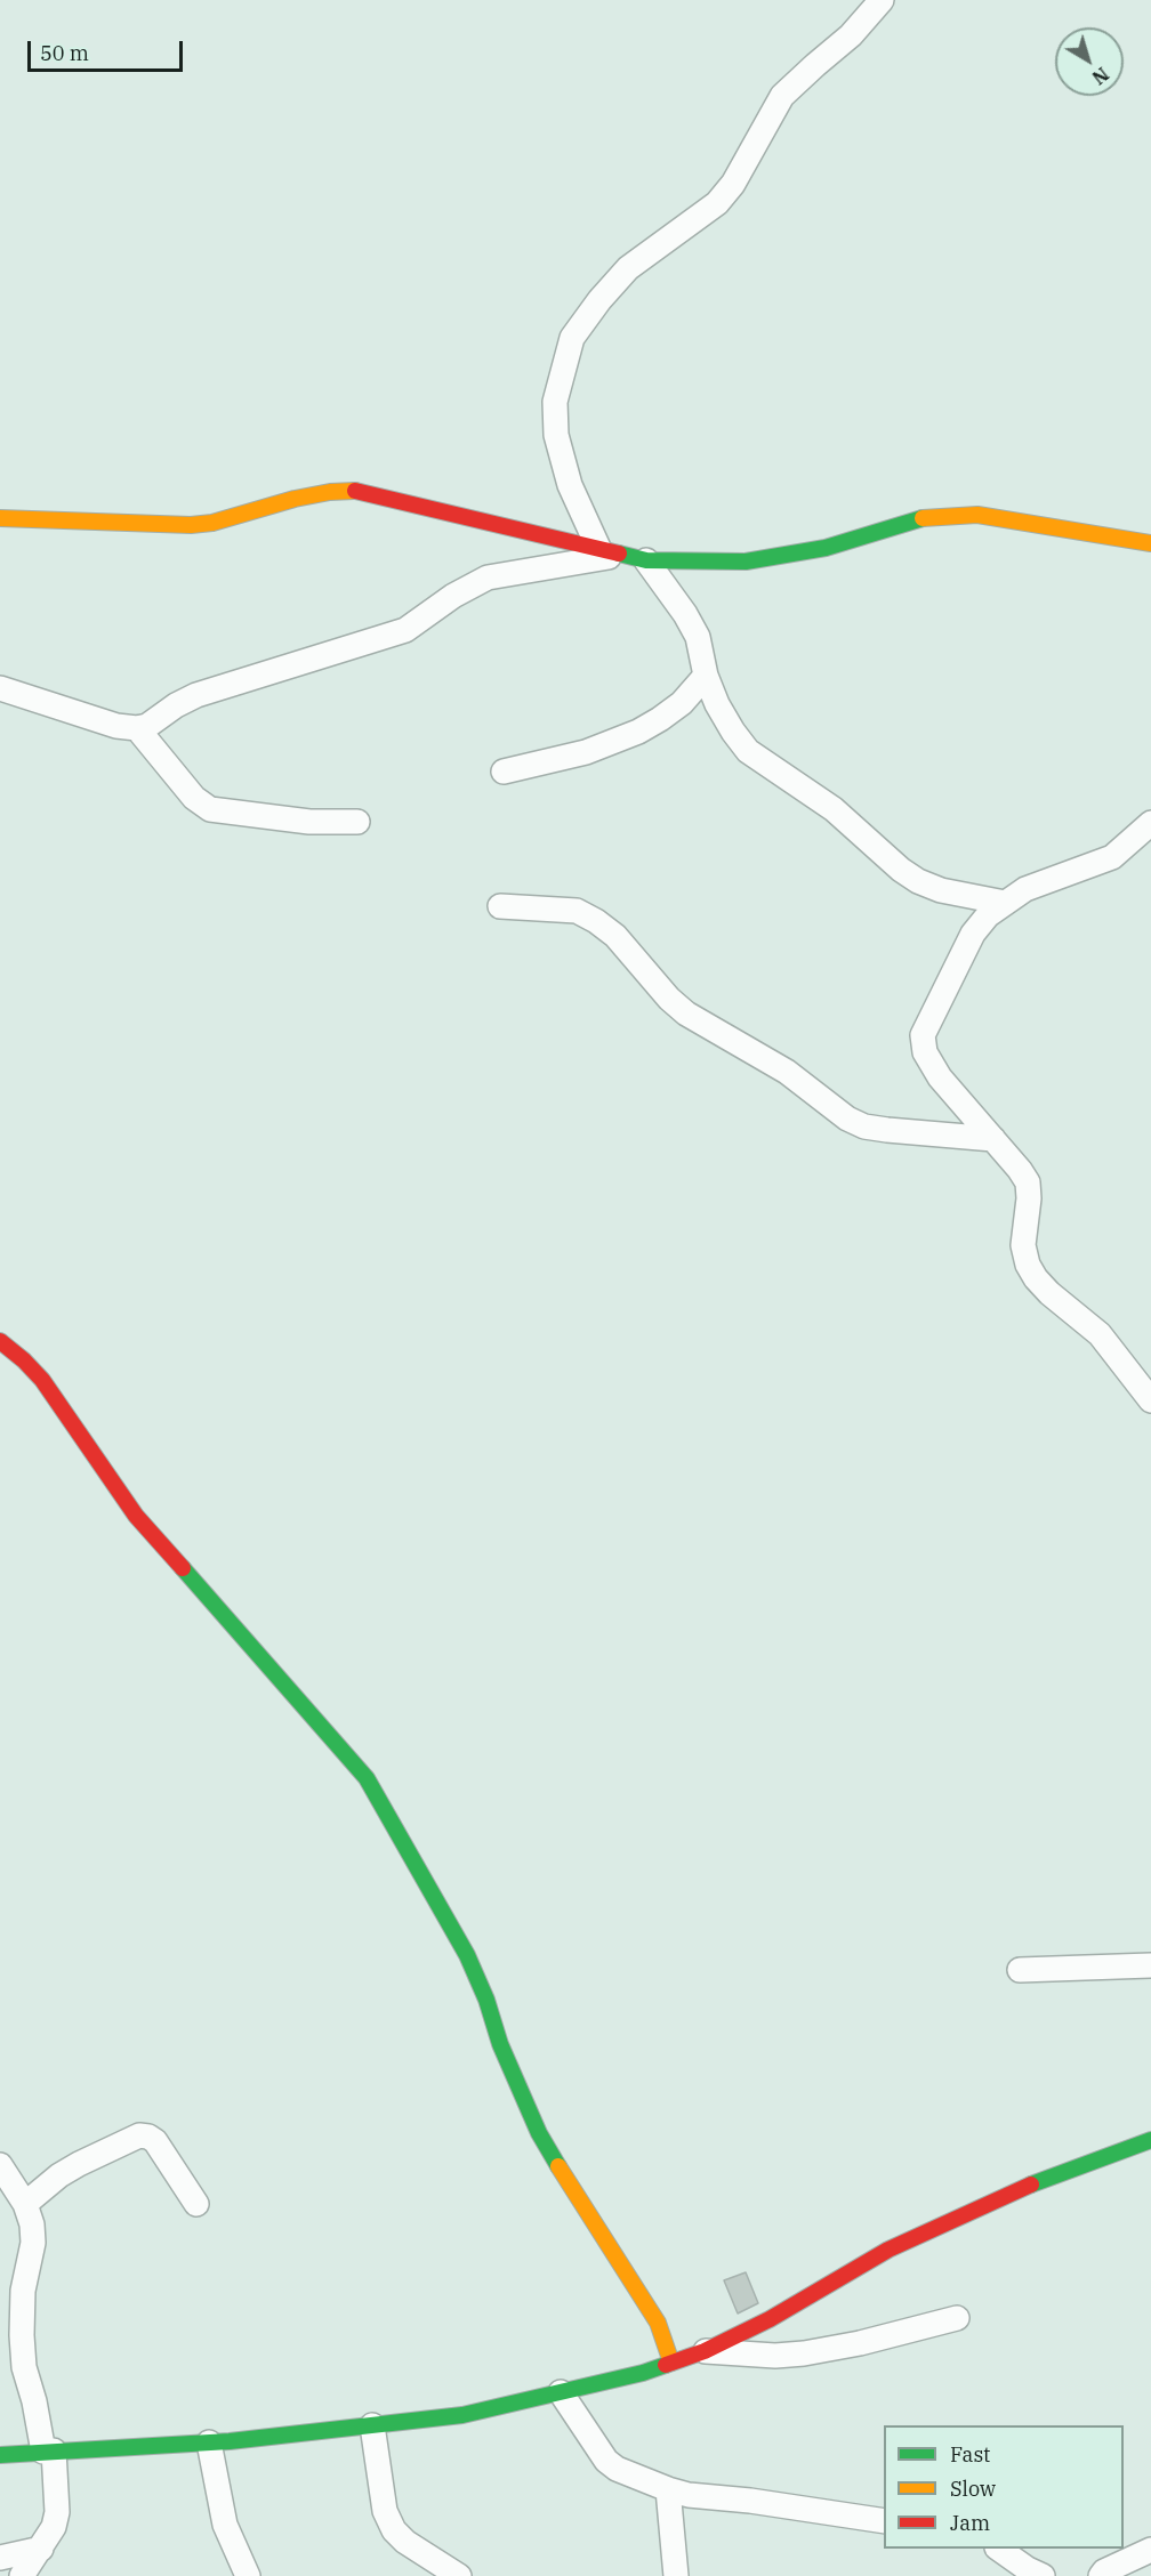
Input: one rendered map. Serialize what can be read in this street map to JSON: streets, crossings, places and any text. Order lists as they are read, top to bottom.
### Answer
{
  "legend": ["Fast", "Slow", "Jam"],
  "scale_bar": "50 m",
  "north": "bottom right"
}
